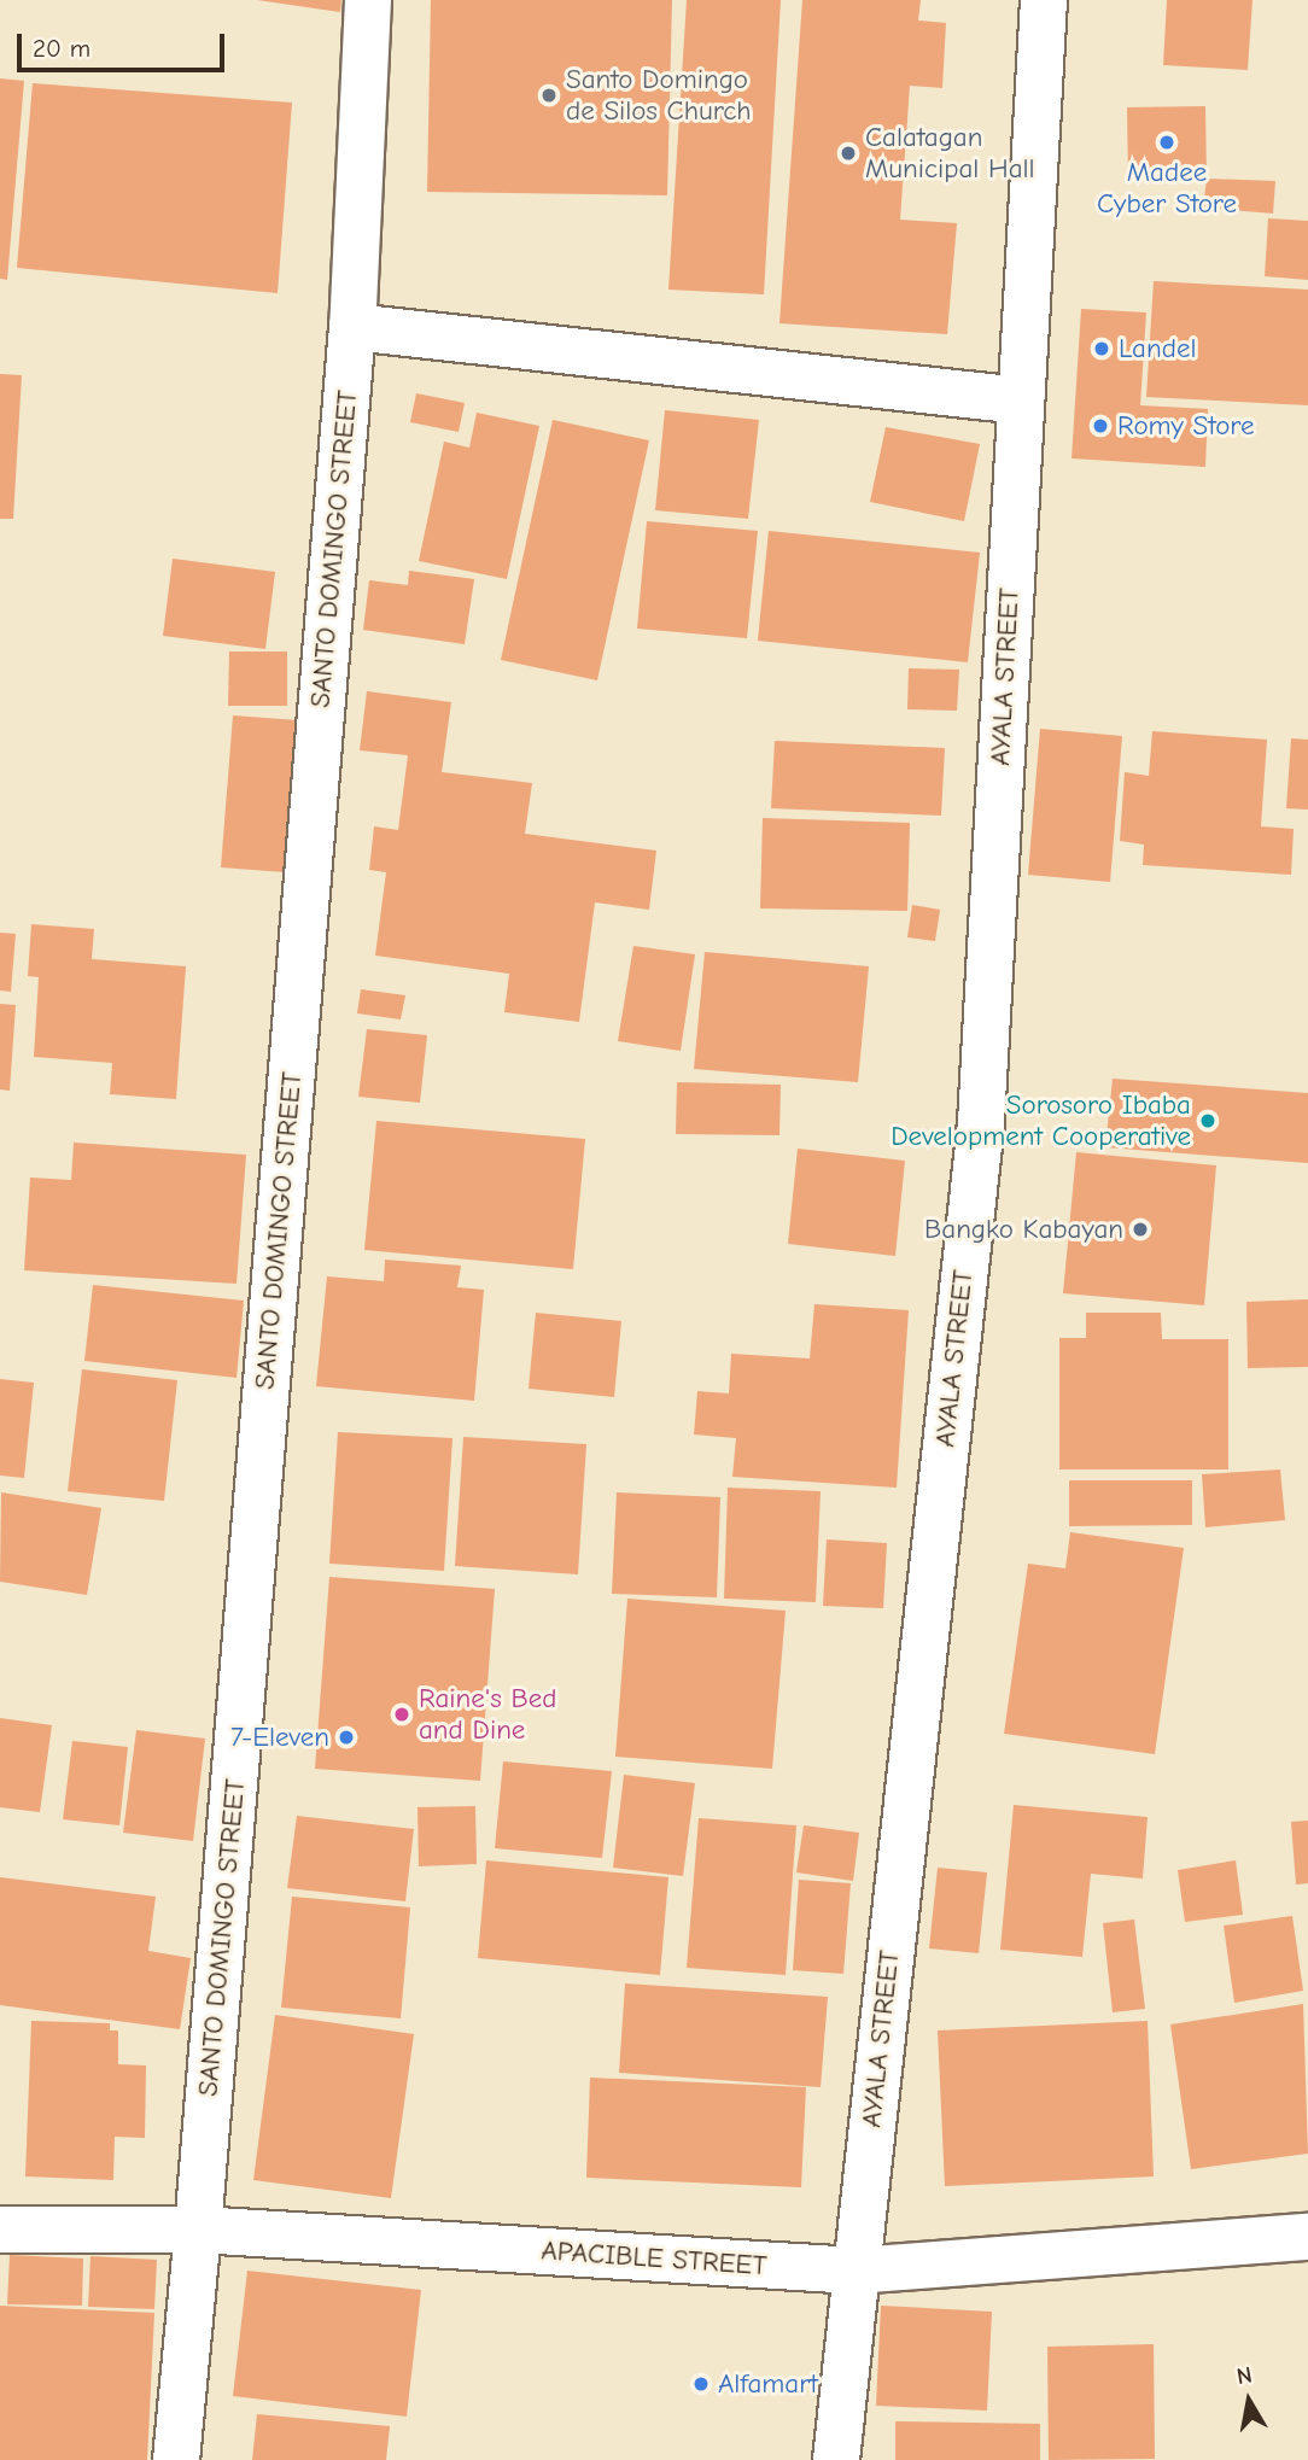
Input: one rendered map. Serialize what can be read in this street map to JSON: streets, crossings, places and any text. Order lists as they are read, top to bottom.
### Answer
{
  "streets": {
    "main road": ["SANTO DOMINGO STREET", "AYALA STREET", "APACIBLE STREET"]
  },
  "crossings": [
    ["SANTO DOMINGO STREET", "APACIBLE STREET"],
    ["AYALA STREET", "APACIBLE STREET"]
  ],
  "places": [
    "Santo Domingo de Silos Church",
    "Madee Cyber Store",
    "Calatagan Municipal Hall",
    "Landel",
    "Romy Store",
    "Sorosoro Ibaba Development Cooperative",
    "Bangko Kabayan",
    "Raine's Bed and Dine",
    "7-Eleven",
    "Alfamart"
  ],
  "scale_bar": "20 m",
  "north": "top"
}
